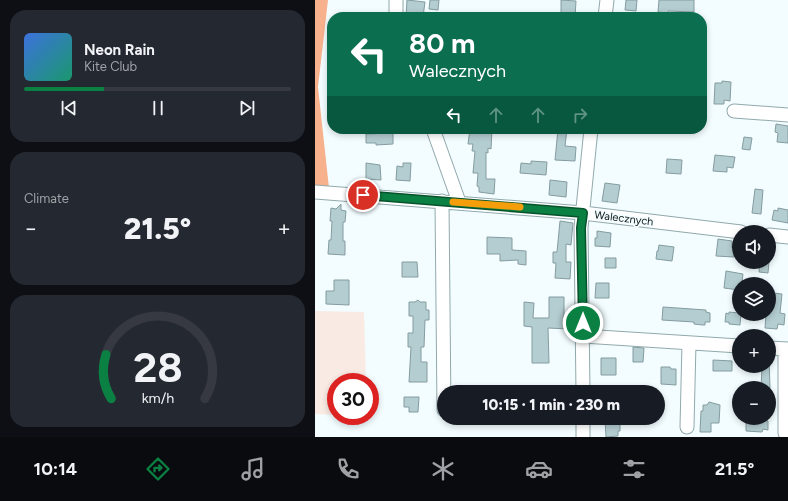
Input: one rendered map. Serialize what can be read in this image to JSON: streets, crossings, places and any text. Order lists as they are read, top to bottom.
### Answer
{
  "streets": {
    "street": ["Walecznych"]
  },
  "page": {
    "turn": ["80 m", "Walecznych"],
    "song": ["Neon Rain", "Kite Club"],
    "tile": "Climate",
    "heat": ["−", "21.5°", "+"],
    "map_buttons": ["+", "−"],
    "limit": "30",
    "trip": "10:15 · 1 min · 230 m",
    "tabs": ["10:14", "21.5°"],
    "gauge": ["28", "km/h"]
  }
}
